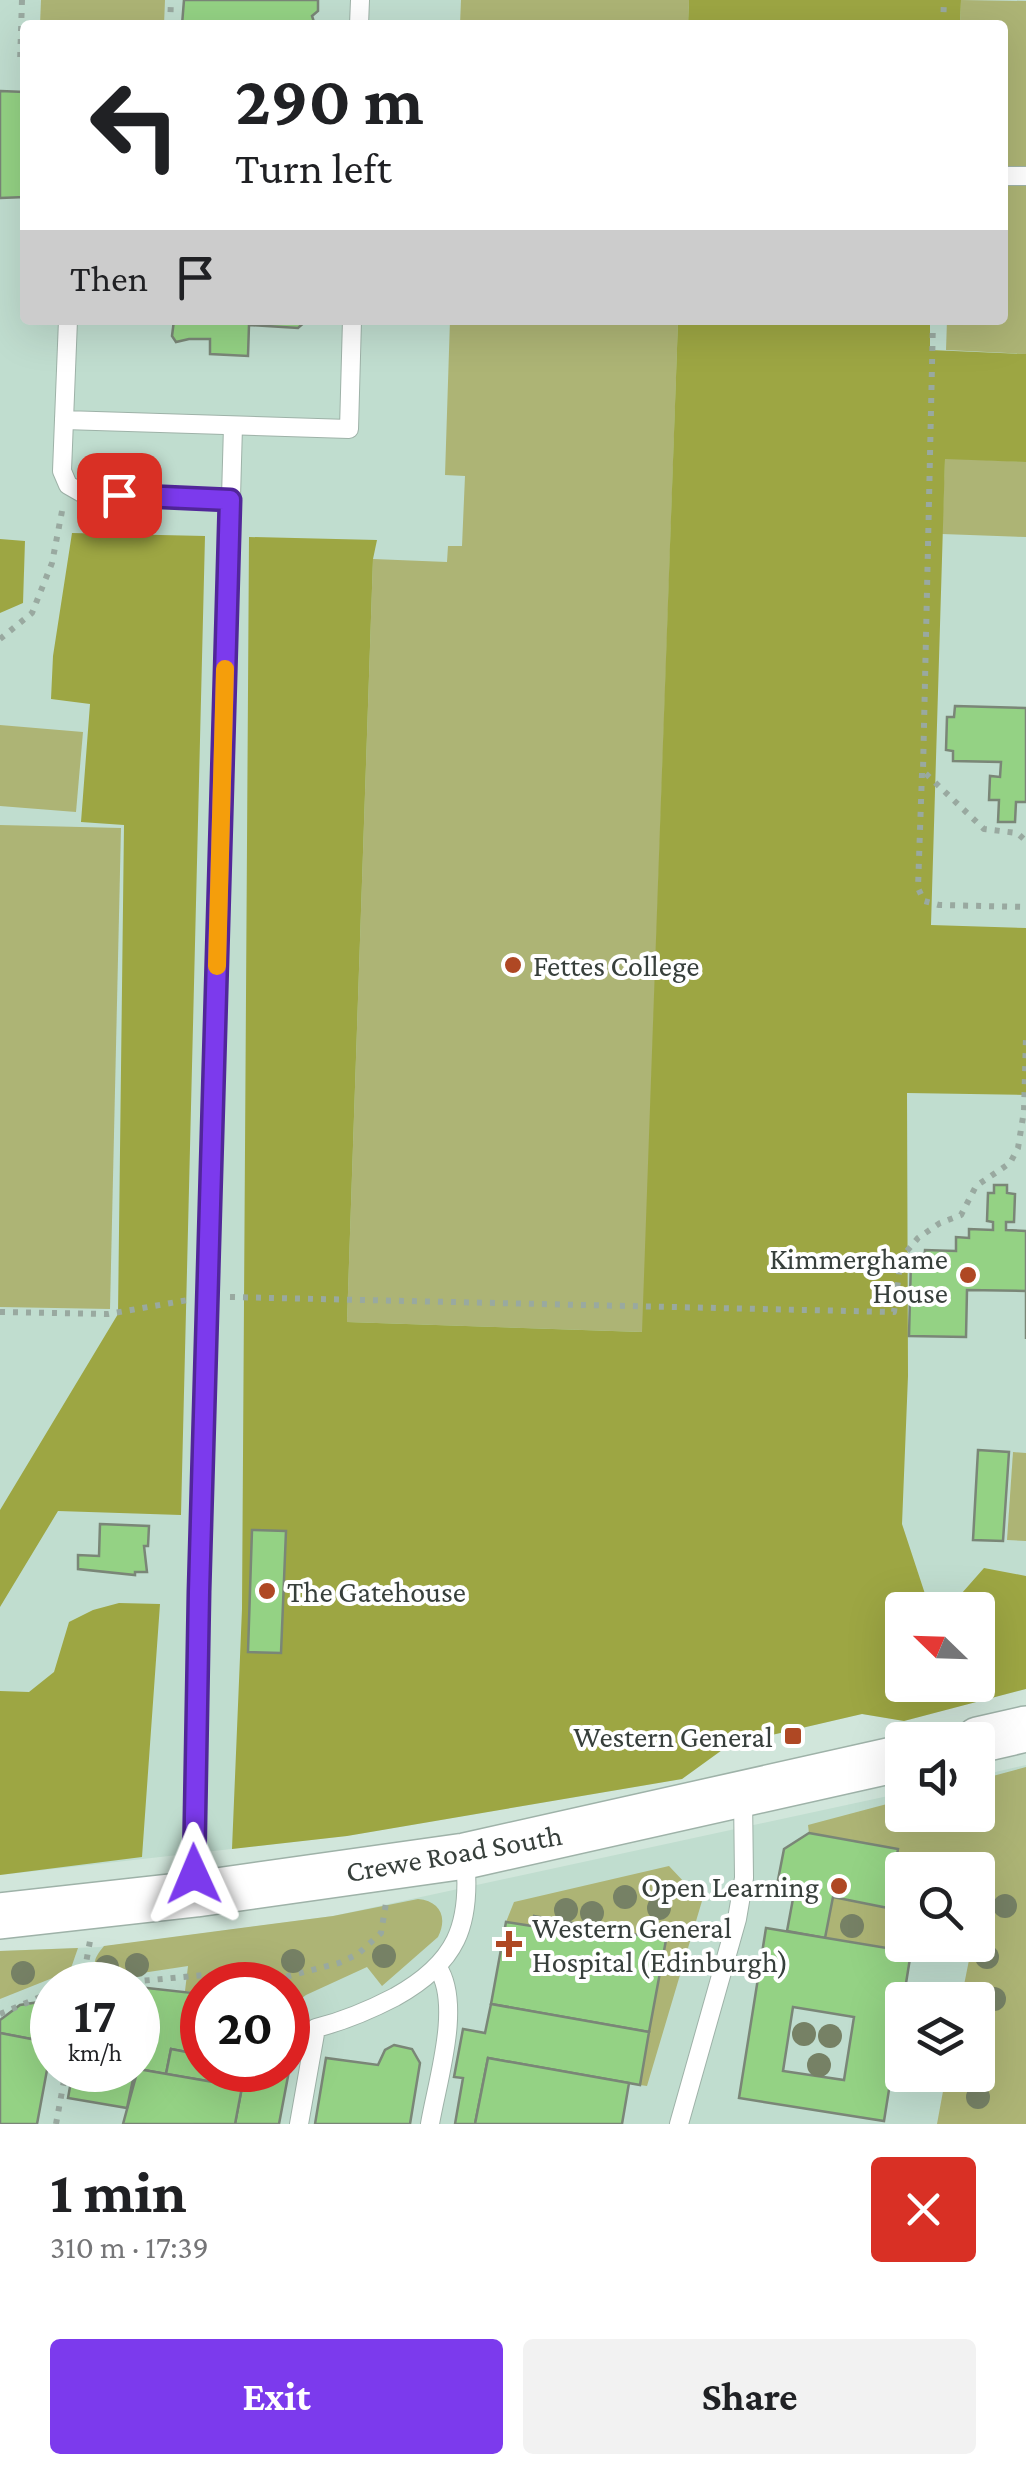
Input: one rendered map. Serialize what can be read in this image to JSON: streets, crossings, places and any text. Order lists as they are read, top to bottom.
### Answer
{
  "streets": {
    "street": ["Crewe Road South"]
  },
  "places": {
    "other": [
      "Fettes College",
      "Kimmerghame House",
      "The Gatehouse",
      "Open Learning"
    ],
    "transit": ["Western General"],
    "health": ["Western General Hospital (Edinburgh)"]
  },
  "north": "top left",
  "page": {
    "turn": ["290 m", "Turn left"],
    "then": "Then",
    "speed": "17 km/h",
    "limit": "20",
    "heading": ["1 min", "310 m · 17:39"],
    "buttons": ["Exit", "Share"]
  }
}
